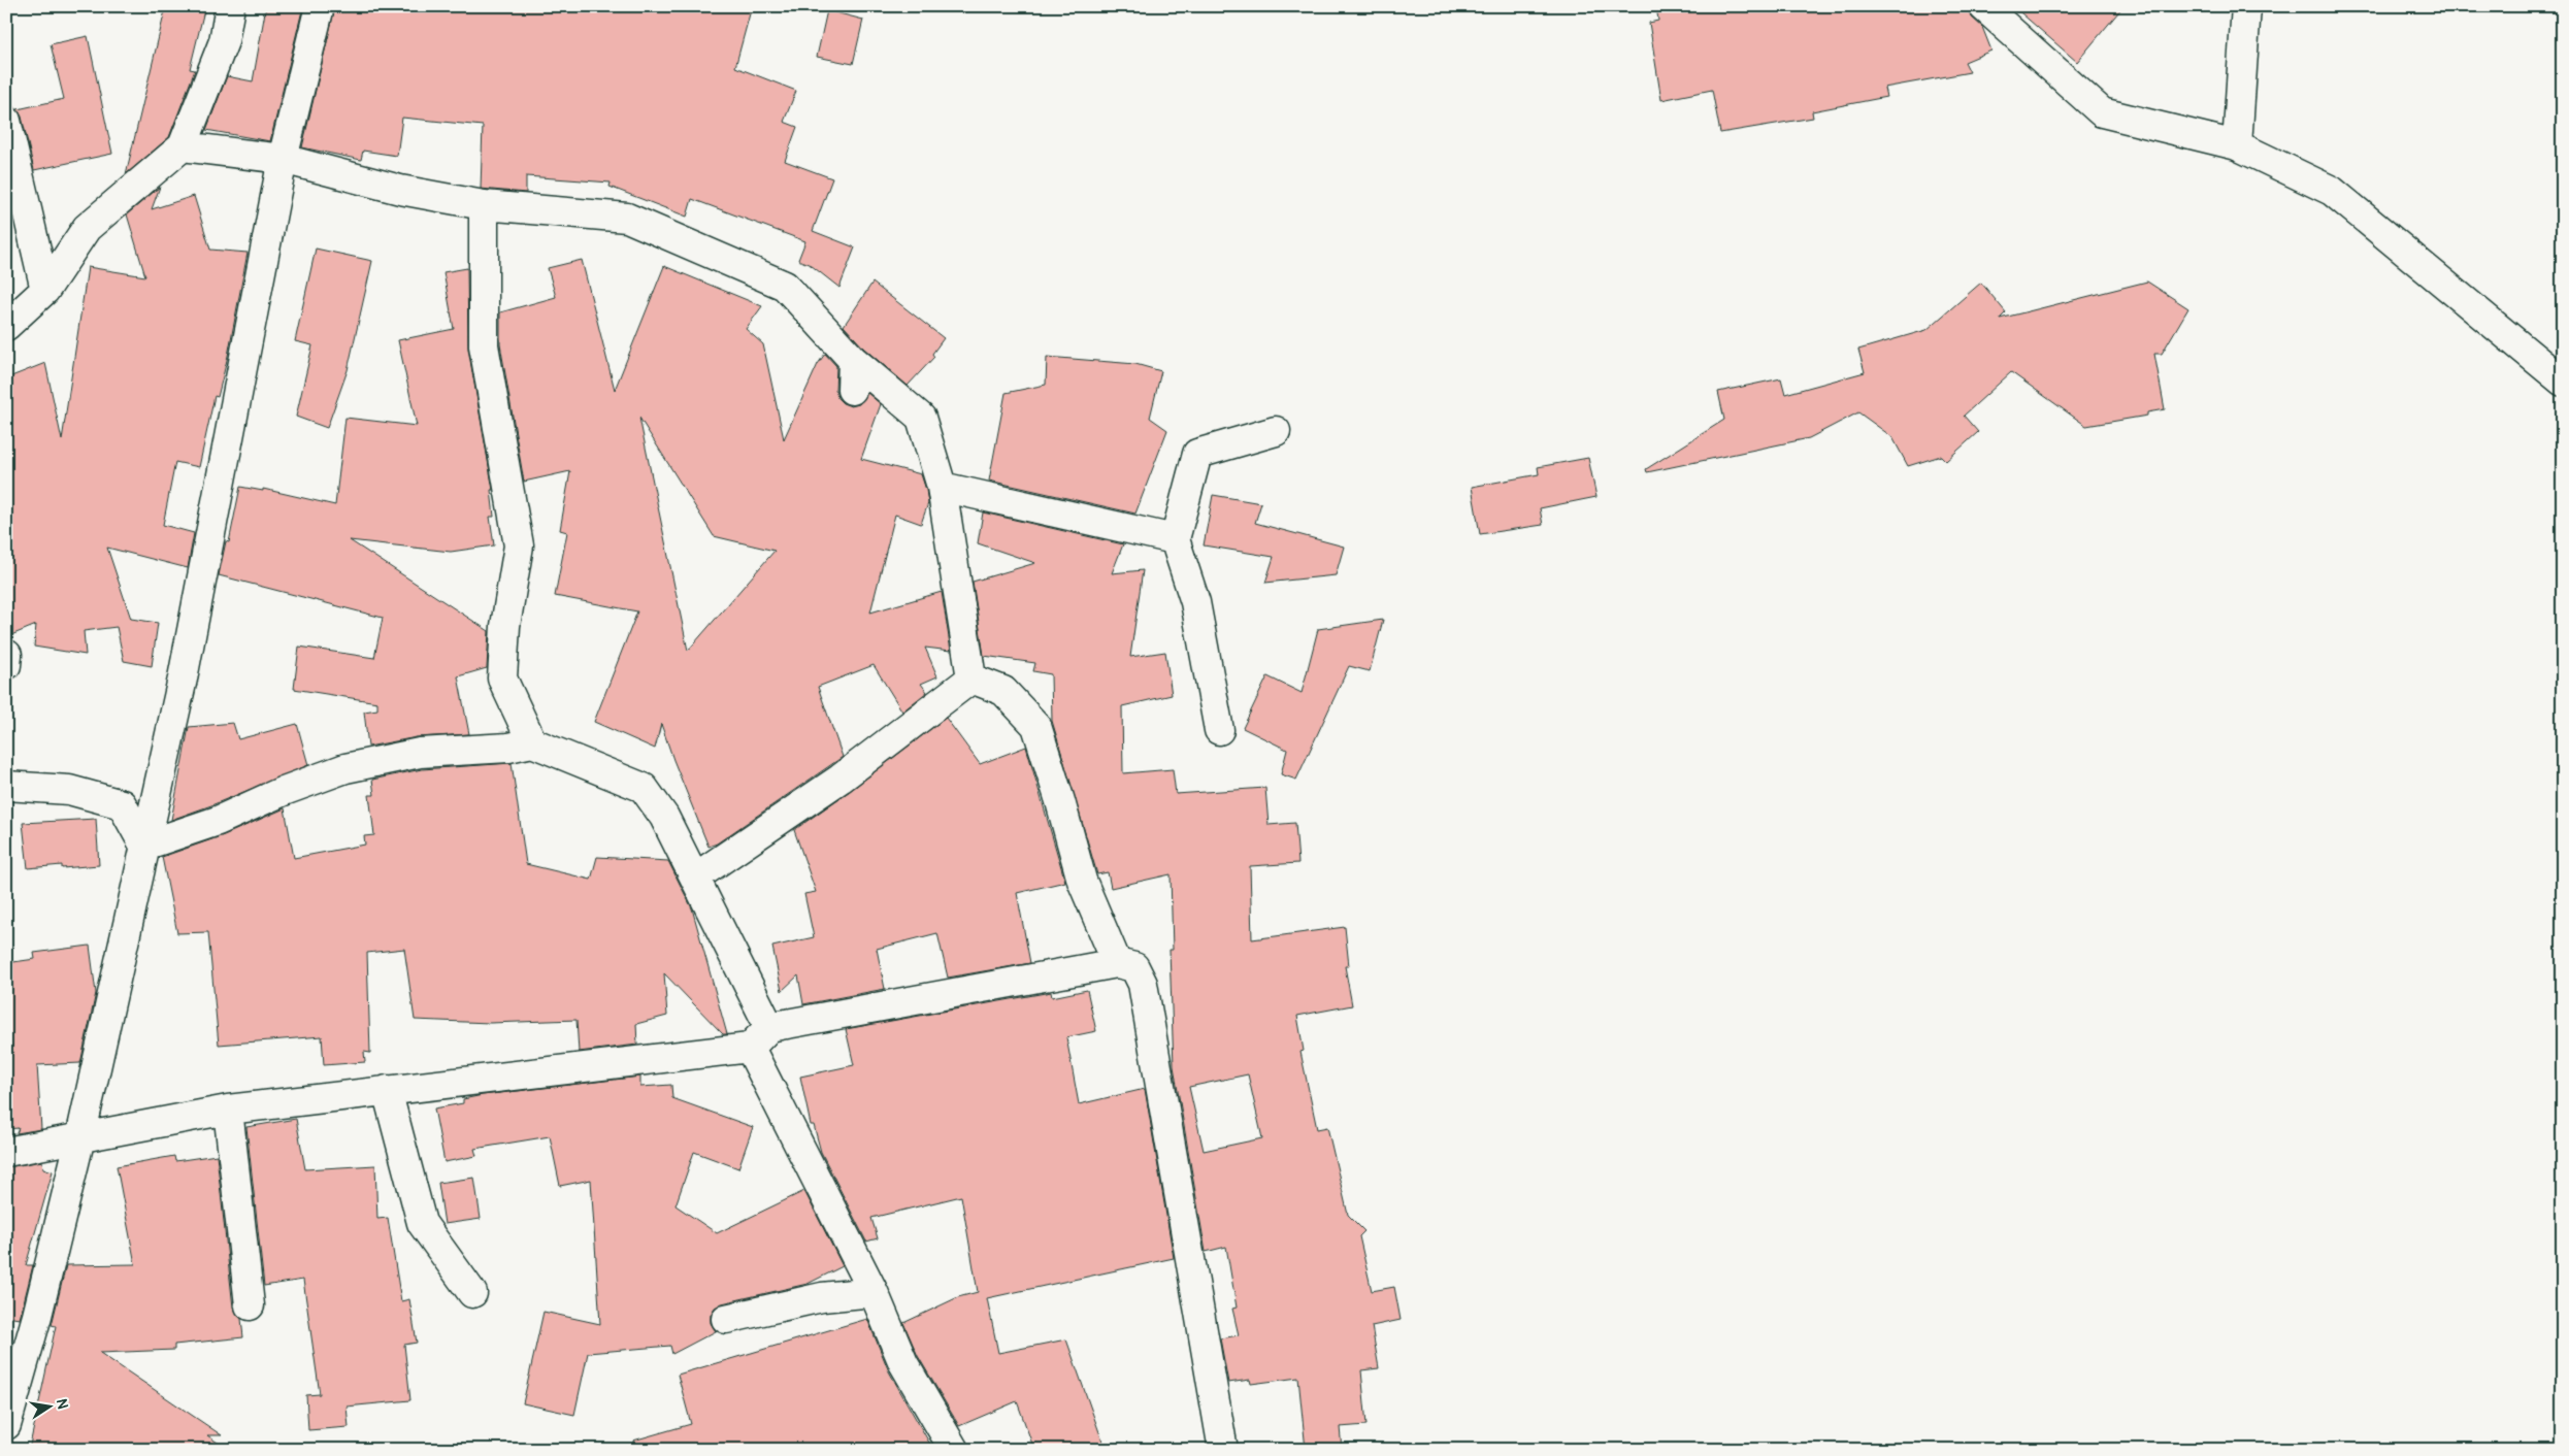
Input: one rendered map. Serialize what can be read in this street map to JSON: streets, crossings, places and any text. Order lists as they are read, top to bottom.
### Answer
{
  "north": "right"
}
